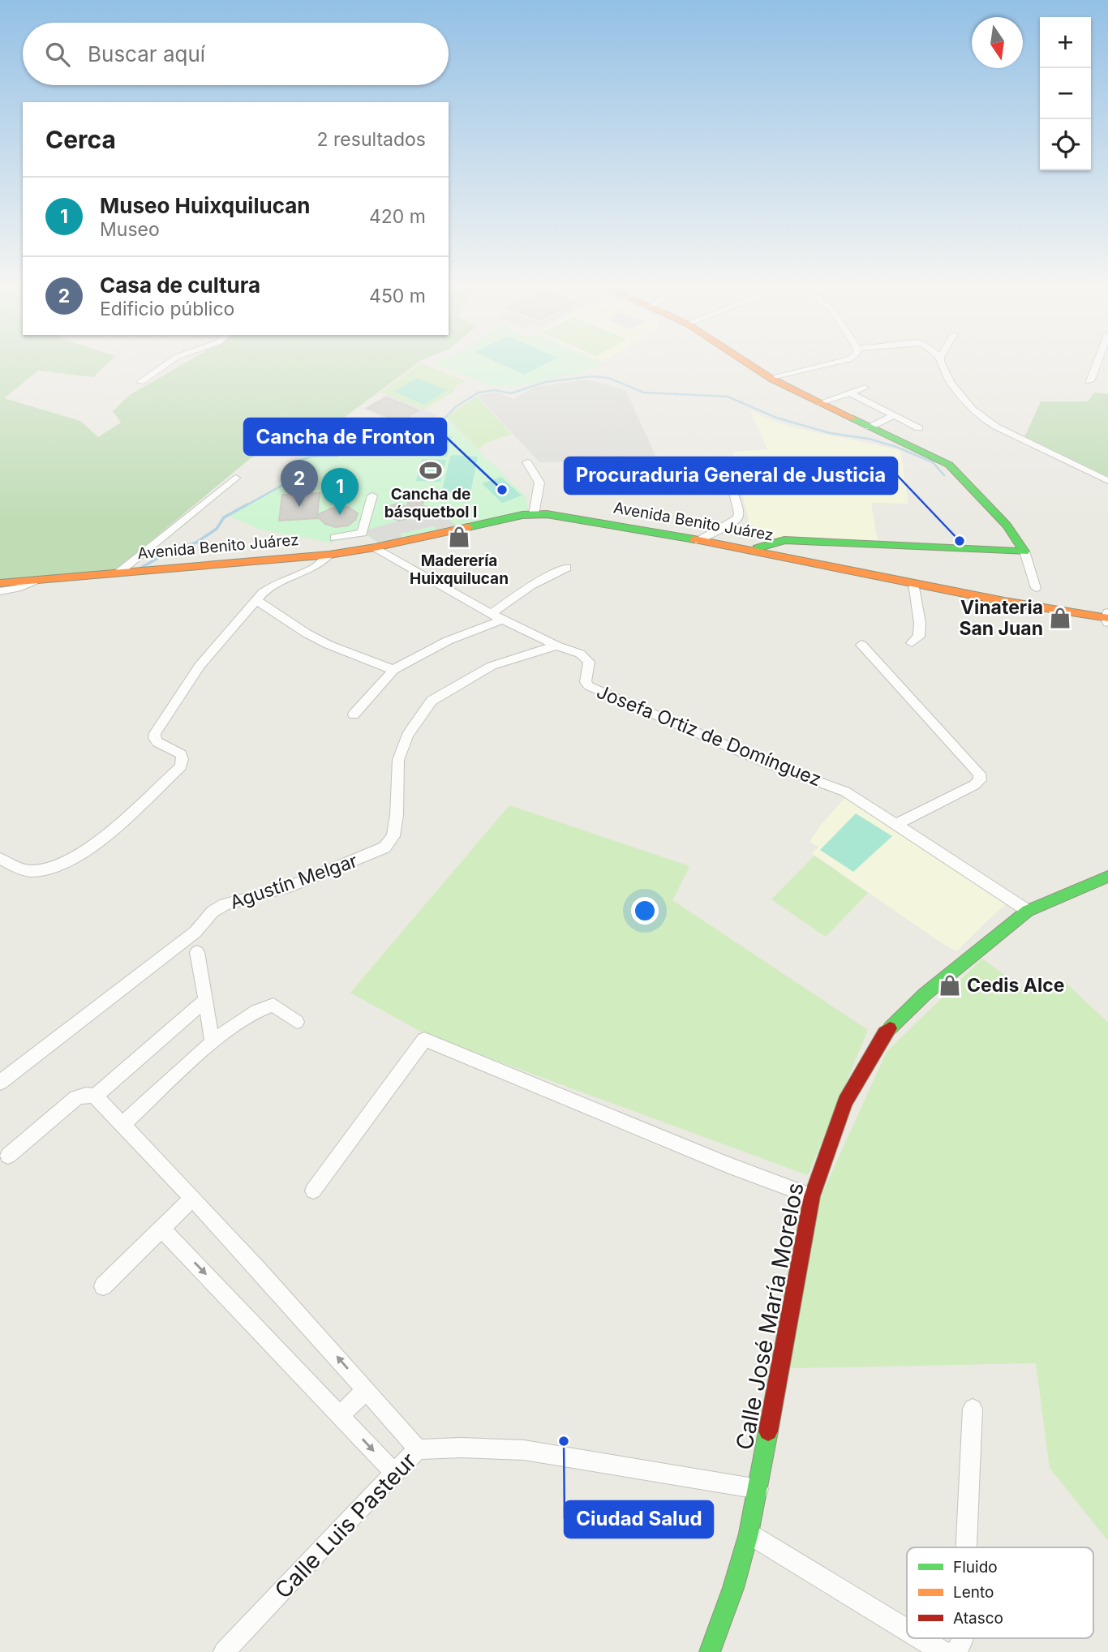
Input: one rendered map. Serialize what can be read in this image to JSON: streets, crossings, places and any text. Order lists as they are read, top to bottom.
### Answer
{
  "streets": {
    "main road": ["Avenida Benito Juárez", "Calle José María Morelos"],
    "street": ["Josefa Ortiz de Domínguez", "Agustín Melgar", "Calle Luis Pasteur"]
  },
  "crossings": [
    ["Avenida Benito Juárez", "Josefa Ortiz de Domínguez"],
    ["Josefa Ortiz de Domínguez", "Agustín Melgar"],
    ["Josefa Ortiz de Domínguez", "Calle José María Morelos"],
    ["Calle José María Morelos", "Calle Luis Pasteur"]
  ],
  "places": {
    "sports": ["Cancha de básquetbol I"],
    "other": ["Cancha de Fronton", "Procuraduria General de Justicia", "Ciudad Salud"],
    "shop": ["Maderería Huixquilucan", "Vinateria San Juan", "Cedis Alce"]
  },
  "legend": ["Fluido", "Lento", "Atasco"],
  "north": "bottom",
  "page": {
    "map_buttons": ["+", "−"],
    "search": "Buscar aquí",
    "heading": ["Cerca", "2 resultados"],
    "list": [
      {
        "mark": "1",
        "name": "Museo Huixquilucan",
        "note": "Museo",
        "value": "420 m"
      },
      {
        "mark": "2",
        "name": "Casa de cultura",
        "note": "Edificio público",
        "value": "450 m"
      }
    ],
    "pins": ["2", "1"]
  }
}
